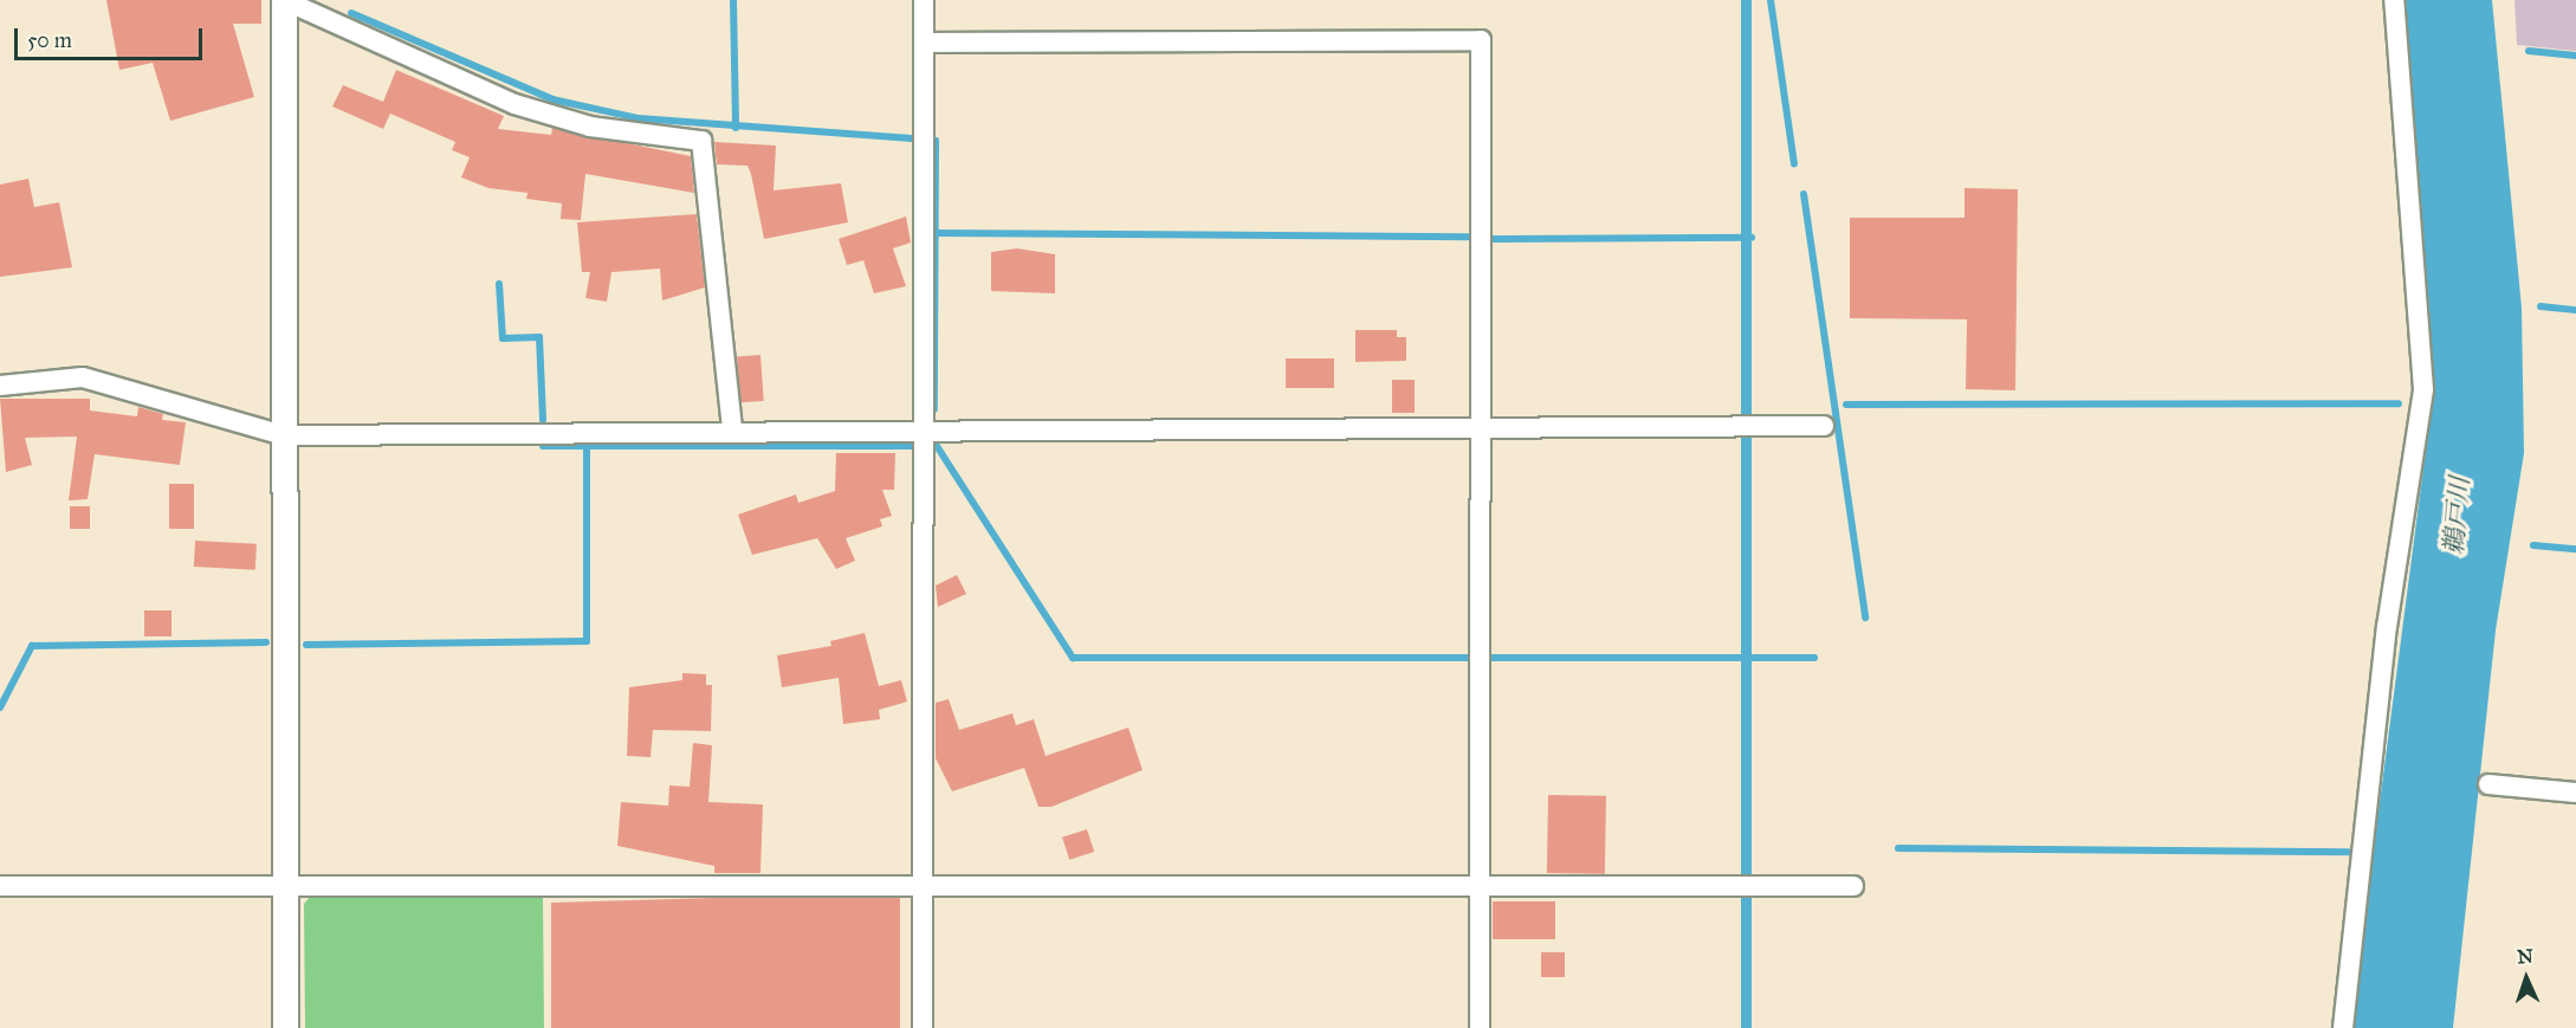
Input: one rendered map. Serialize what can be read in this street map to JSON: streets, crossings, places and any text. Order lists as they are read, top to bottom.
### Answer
{
  "water": ["鵜戸川"],
  "scale_bar": "50 m",
  "north": "top"
}
